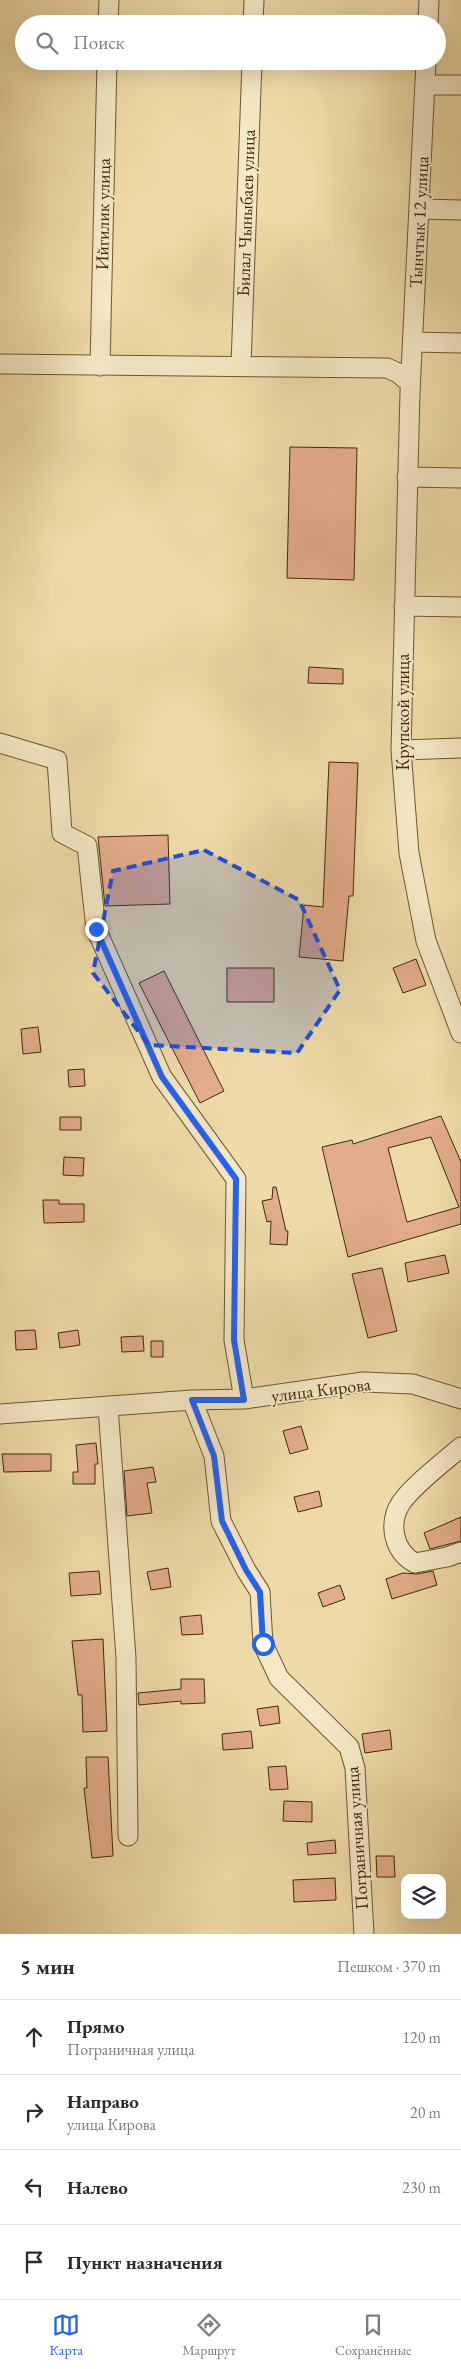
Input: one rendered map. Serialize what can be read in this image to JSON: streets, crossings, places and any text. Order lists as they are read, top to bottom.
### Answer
{
  "streets": {
    "street": [
      "Билал Чыныбаев улица",
      "Ийгилик улица",
      "Тынчтык 12 улица",
      "Крупской улица",
      "улица Кирова",
      "Пограничная улица"
    ]
  },
  "crossings": [
    ["Тынчтык 12 улица", "Крупской улица"],
    ["улица Кирова", "Пограничная улица"]
  ],
  "page": {
    "search": "Поиск",
    "heading": ["5 мин", "Пешком · 370 m"],
    "list": [
      ["Прямо", "Пограничная улица", "120 m"],
      ["Направо", "улица Кирова", "20 m"],
      ["Налево", "230 m"],
      "Пункт назначения"
    ],
    "nav": ["Карта", "Маршрут", "Сохранённые"]
  }
}
